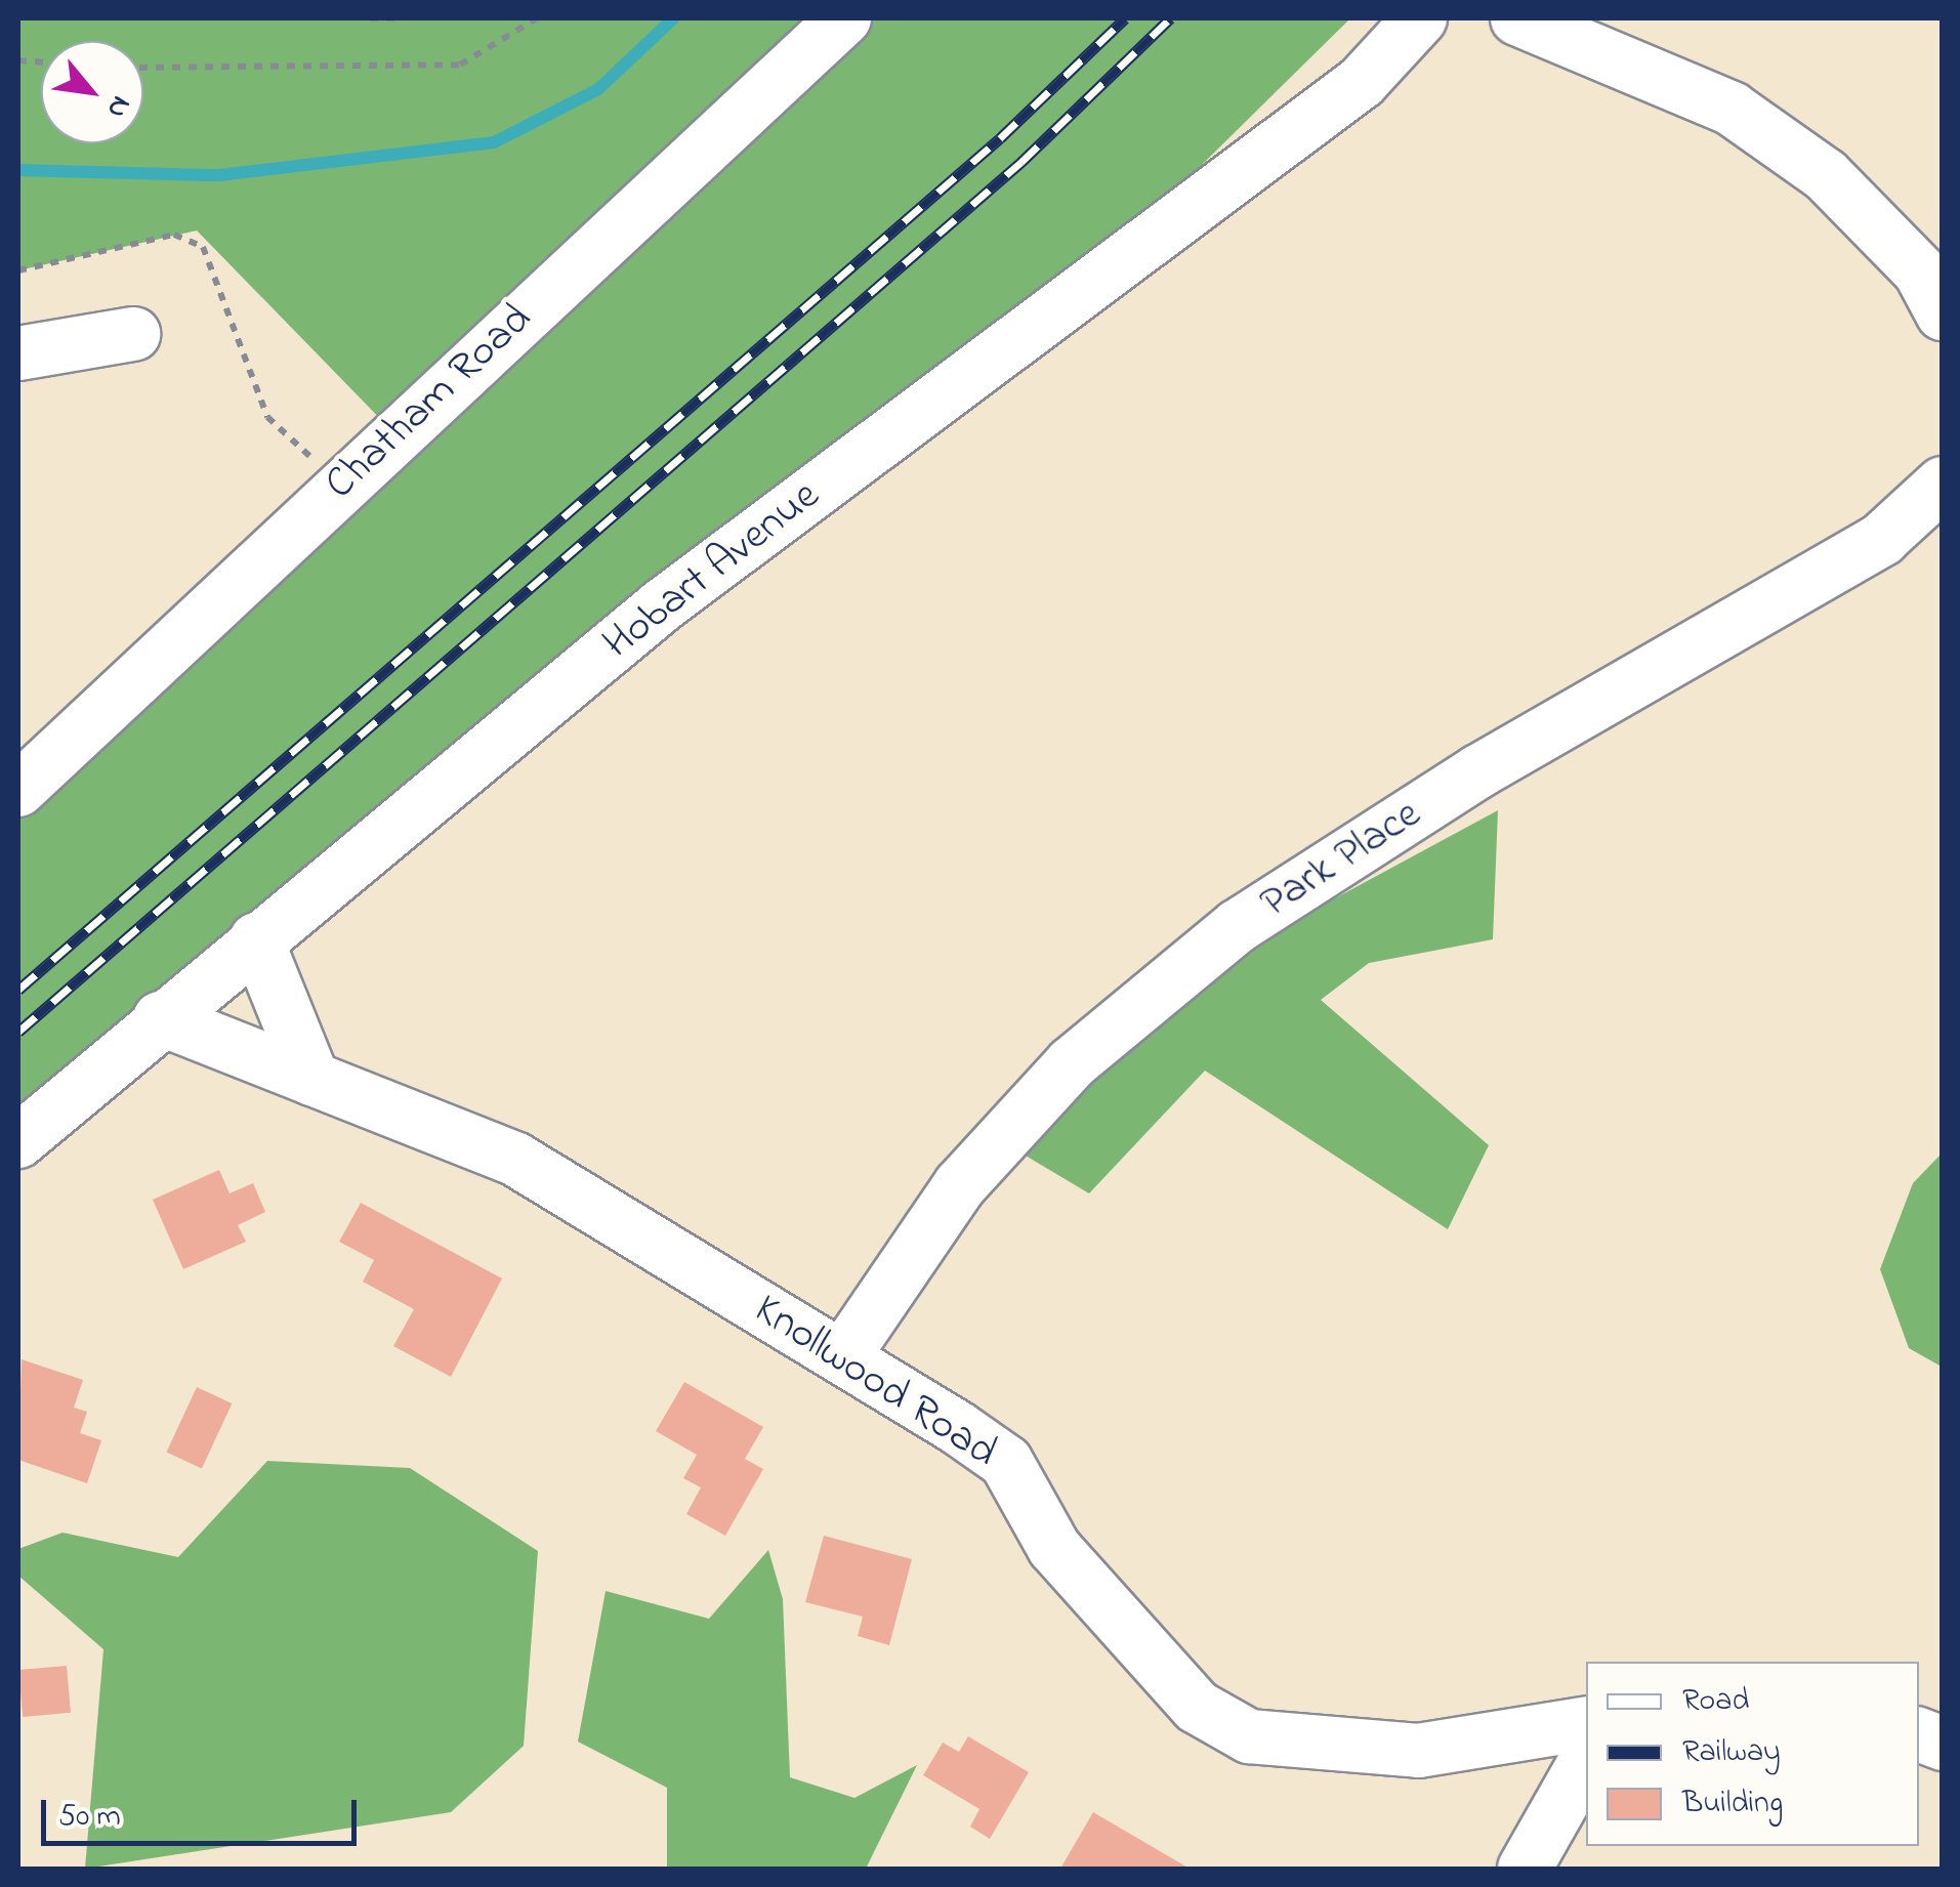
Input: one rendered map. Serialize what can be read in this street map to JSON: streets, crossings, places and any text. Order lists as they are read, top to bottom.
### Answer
{
  "streets": {
    "street": [
      "Chatham Road",
      "Hobart Avenue",
      "Park Place",
      "Knollwood Road"
    ]
  },
  "crossings": [
    ["Hobart Avenue", "Knollwood Road"],
    ["Park Place", "Knollwood Road"]
  ],
  "legend": ["Road", "Railway", "Building"],
  "scale_bar": "50 m",
  "north": "bottom right"
}
